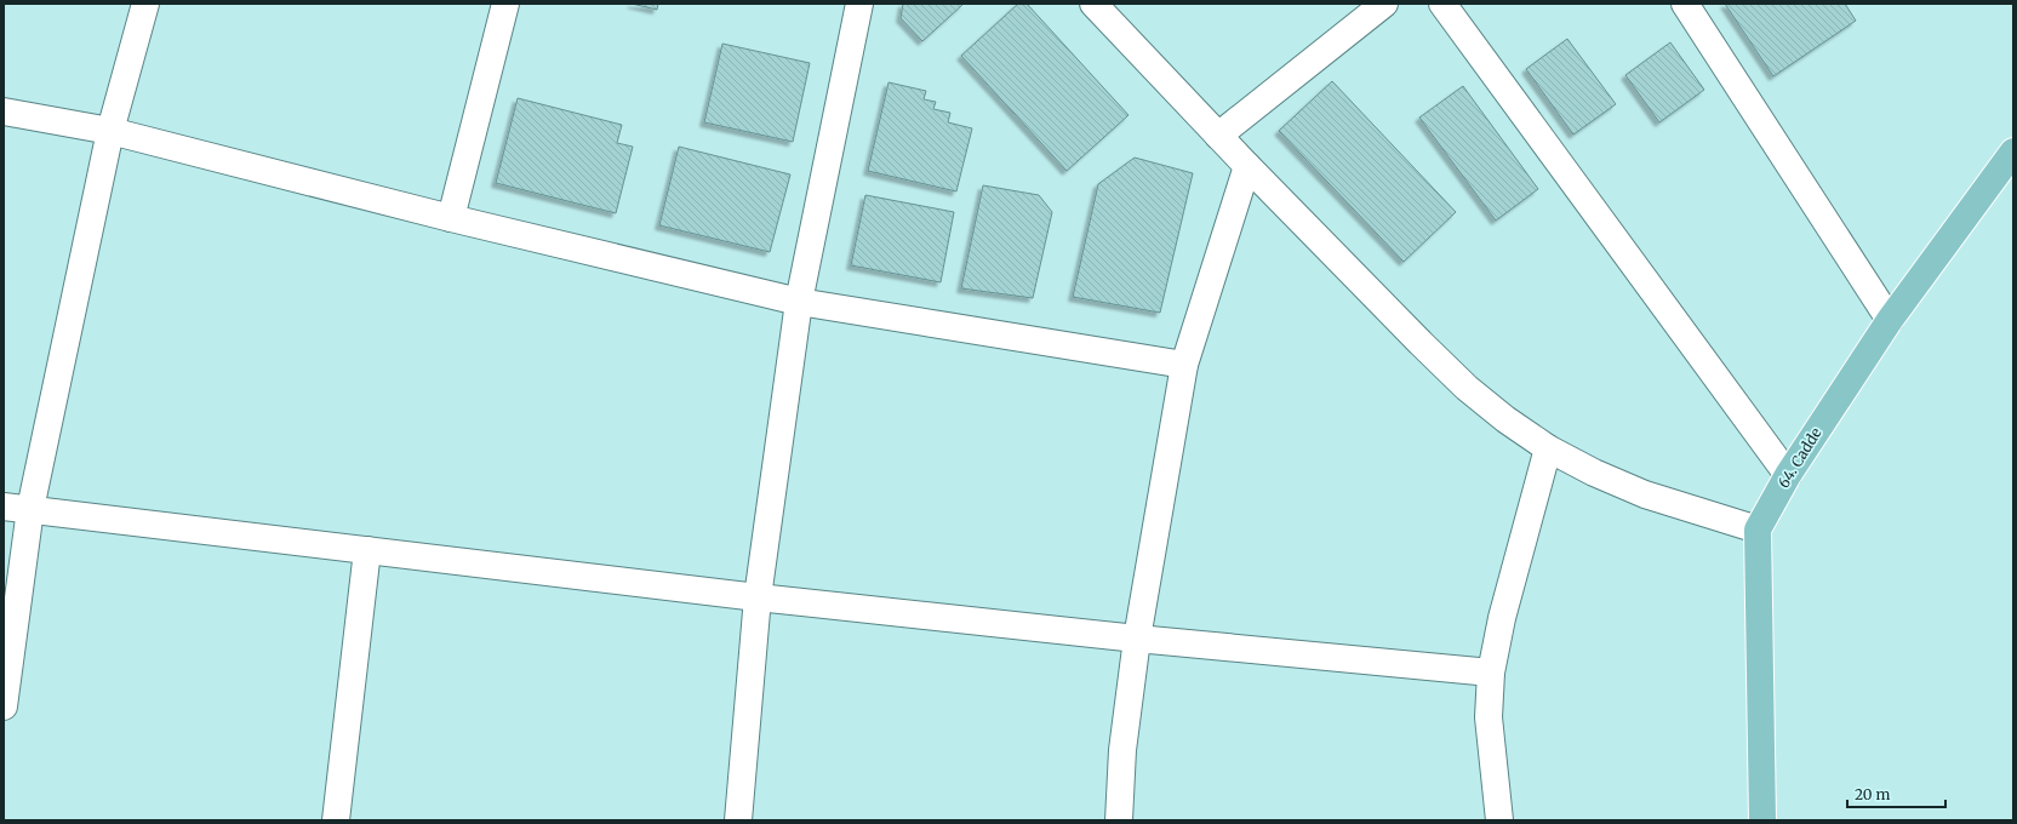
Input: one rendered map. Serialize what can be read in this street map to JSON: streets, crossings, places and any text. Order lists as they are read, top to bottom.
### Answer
{
  "streets": {
    "main road": ["64. Cadde"]
  },
  "scale_bar": "20 m"
}
